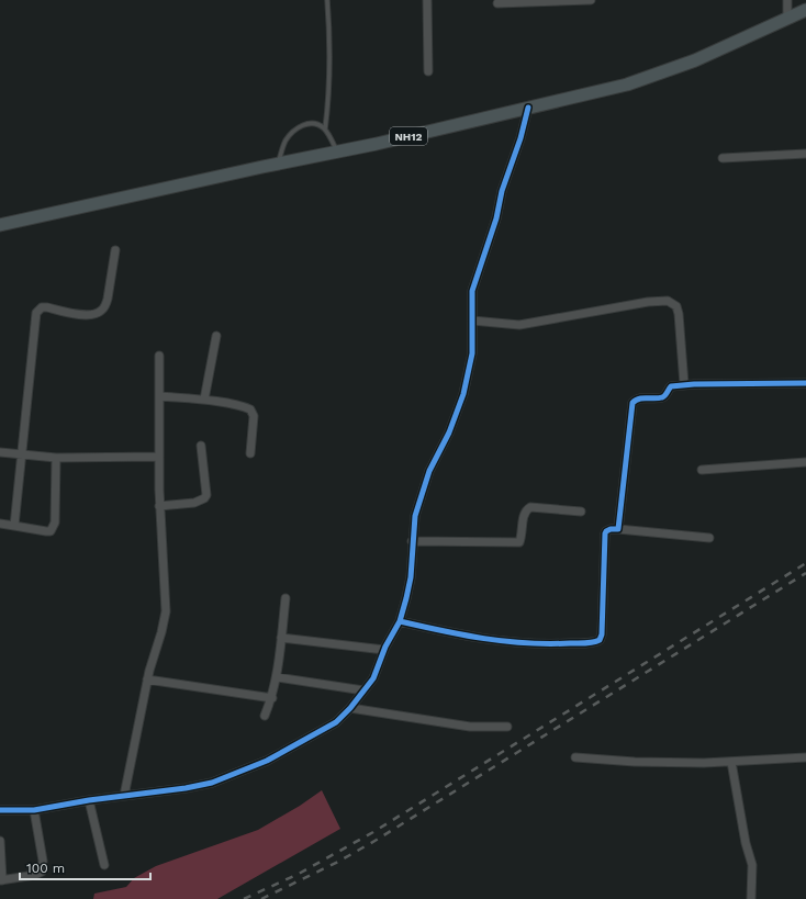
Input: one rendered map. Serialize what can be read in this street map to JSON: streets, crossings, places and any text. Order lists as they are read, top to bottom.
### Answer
{
  "streets": {
    "main road": ["NH12"]
  },
  "scale_bar": "100 m"
}
